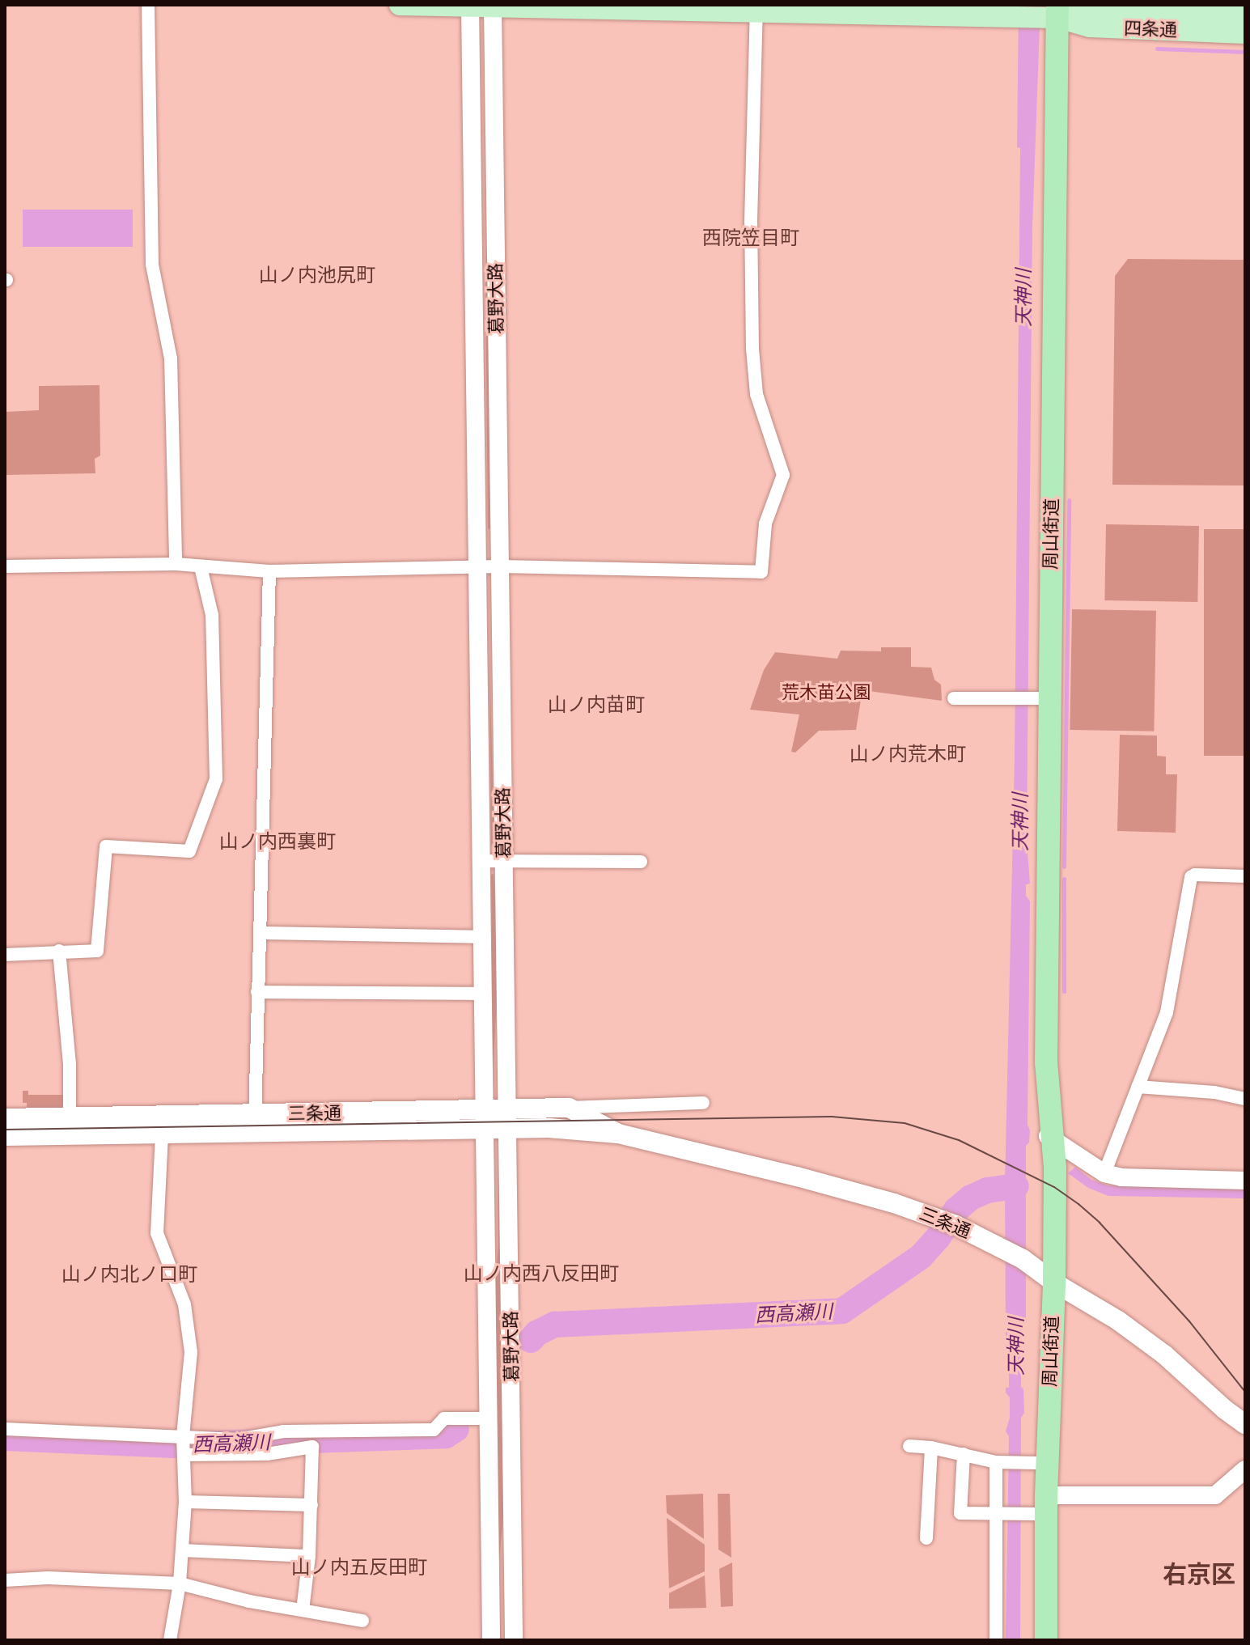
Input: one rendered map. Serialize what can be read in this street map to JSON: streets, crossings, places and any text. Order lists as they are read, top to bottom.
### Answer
{
  "streets": {
    "highway": ["周山街道"],
    "main road": ["四条通", "三条通"],
    "street": ["葛野大路"]
  },
  "crossings": [
    ["四条通", "葛野大路"],
    ["四条通", "周山街道"],
    ["葛野大路", "三条通"],
    ["周山街道", "三条通"]
  ],
  "districts": [
    "西院笠目町",
    "山ノ内池尻町",
    "山ノ内苗町",
    "山ノ内荒木町",
    "山ノ内西裏町",
    "山ノ内西八反田町",
    "山ノ内北ノ口町",
    "山ノ内五反田町",
    "右京区"
  ],
  "water": ["天神川", "西高瀬川"],
  "parks": ["荒木苗公園"]
}
